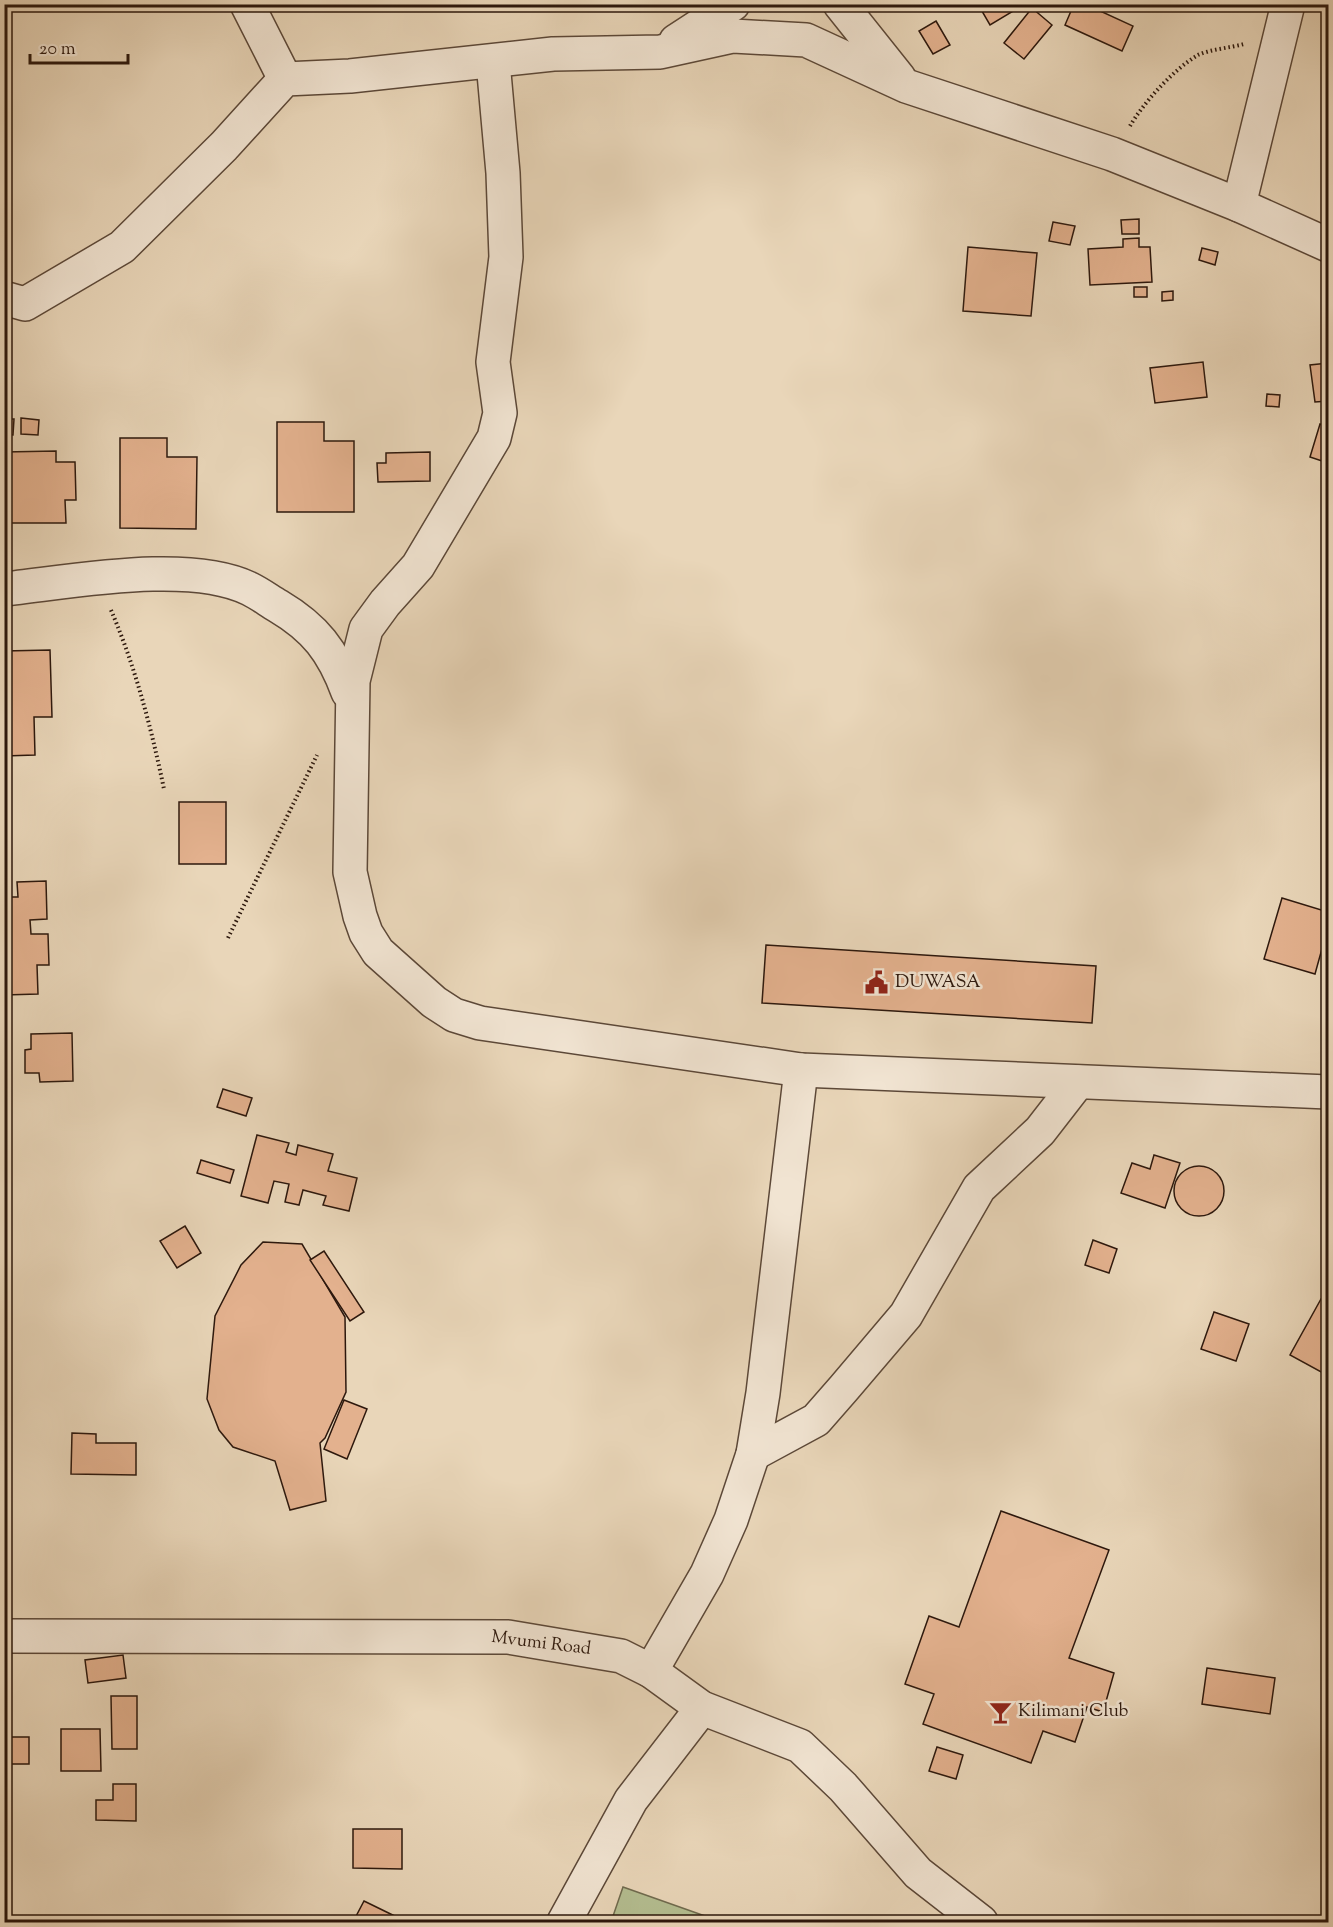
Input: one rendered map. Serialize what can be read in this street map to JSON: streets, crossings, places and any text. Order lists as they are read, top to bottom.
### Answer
{
  "streets": {
    "street": ["Mvumi Road"]
  },
  "places": {
    "public building": ["DUWASA"],
    "bar": ["Kilimani Club"]
  },
  "scale_bar": "20 m"
}
